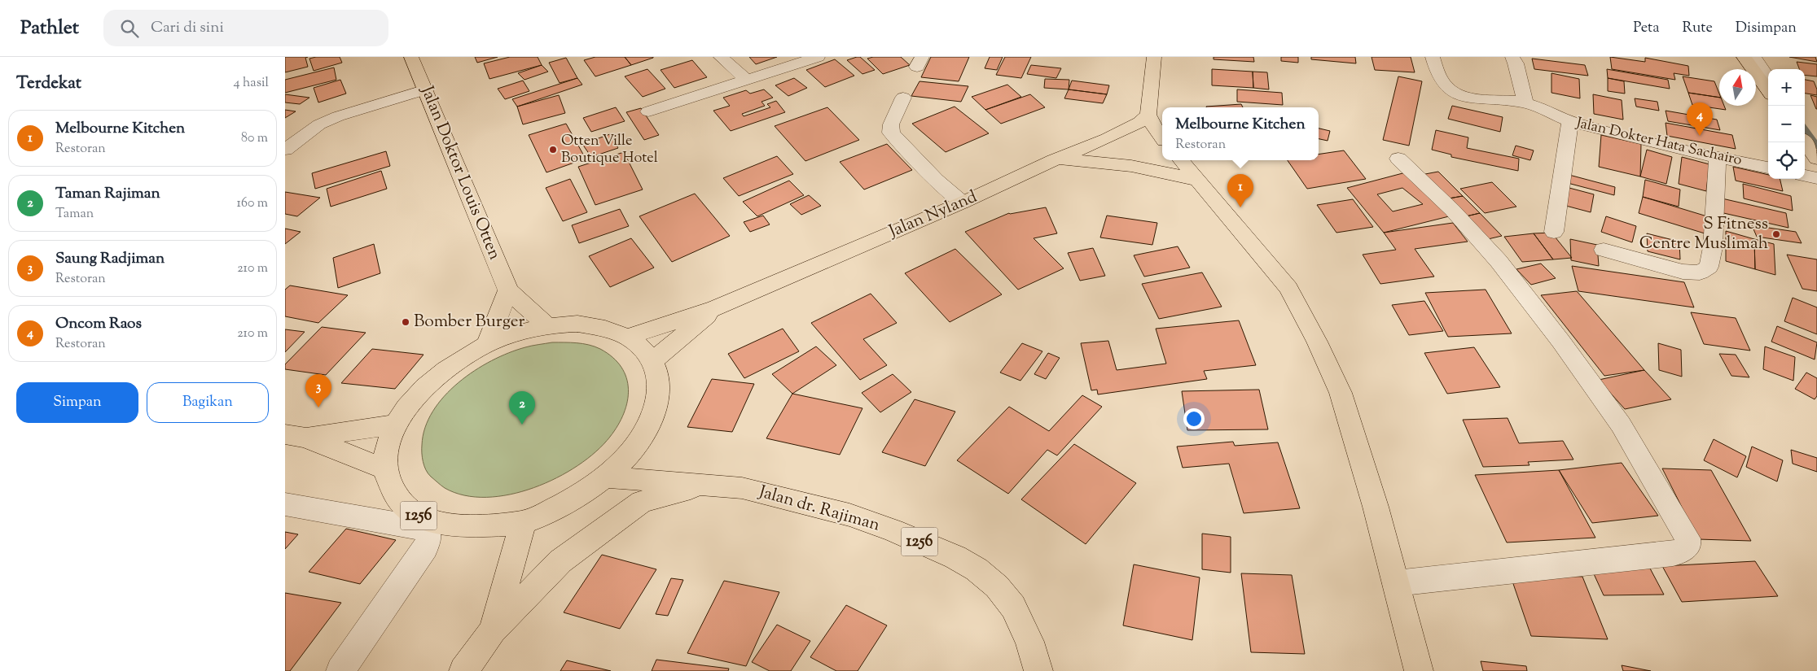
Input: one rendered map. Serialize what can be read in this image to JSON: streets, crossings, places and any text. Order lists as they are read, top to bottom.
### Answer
{
  "streets": {
    "main road": [
      "Jalan Doktor Louis Otten",
      "Jalan Nyland",
      "Jalan dr. Rajiman",
      "1256"
    ],
    "street": ["Jalan Dokter Hata Sachairo"]
  },
  "crossings": [
    ["Jalan Doktor Louis Otten", "1256"],
    ["Jalan Nyland", "1256"],
    ["Jalan dr. Rajiman", "1256"]
  ],
  "places": ["Otten Ville Boutique Hotel", "S Fitness Centre Muslimah", "Bomber Burger"],
  "north": "top",
  "page": {
    "header": "Pathlet",
    "search": "Cari di sini",
    "nav": ["Peta", "Rute", "Disimpan"],
    "heading": ["Terdekat", "4 hasil"],
    "map_buttons": ["+", "−"],
    "pins": [
      "4",
      "1",
      "3",
      "2"
    ],
    "popup": ["Melbourne Kitchen", "Restoran"],
    "list": [
      {
        "mark": "1",
        "name": "Melbourne Kitchen",
        "note": "Restoran",
        "value": "80 m"
      },
      {
        "mark": "2",
        "name": "Taman Rajiman",
        "note": "Taman",
        "value": "160 m"
      },
      {
        "mark": "3",
        "name": "Saung Radjiman",
        "note": "Restoran",
        "value": "210 m"
      },
      {
        "mark": "4",
        "name": "Oncom Raos",
        "note": "Restoran",
        "value": "210 m"
      }
    ],
    "buttons": ["Simpan", "Bagikan"]
  }
}
